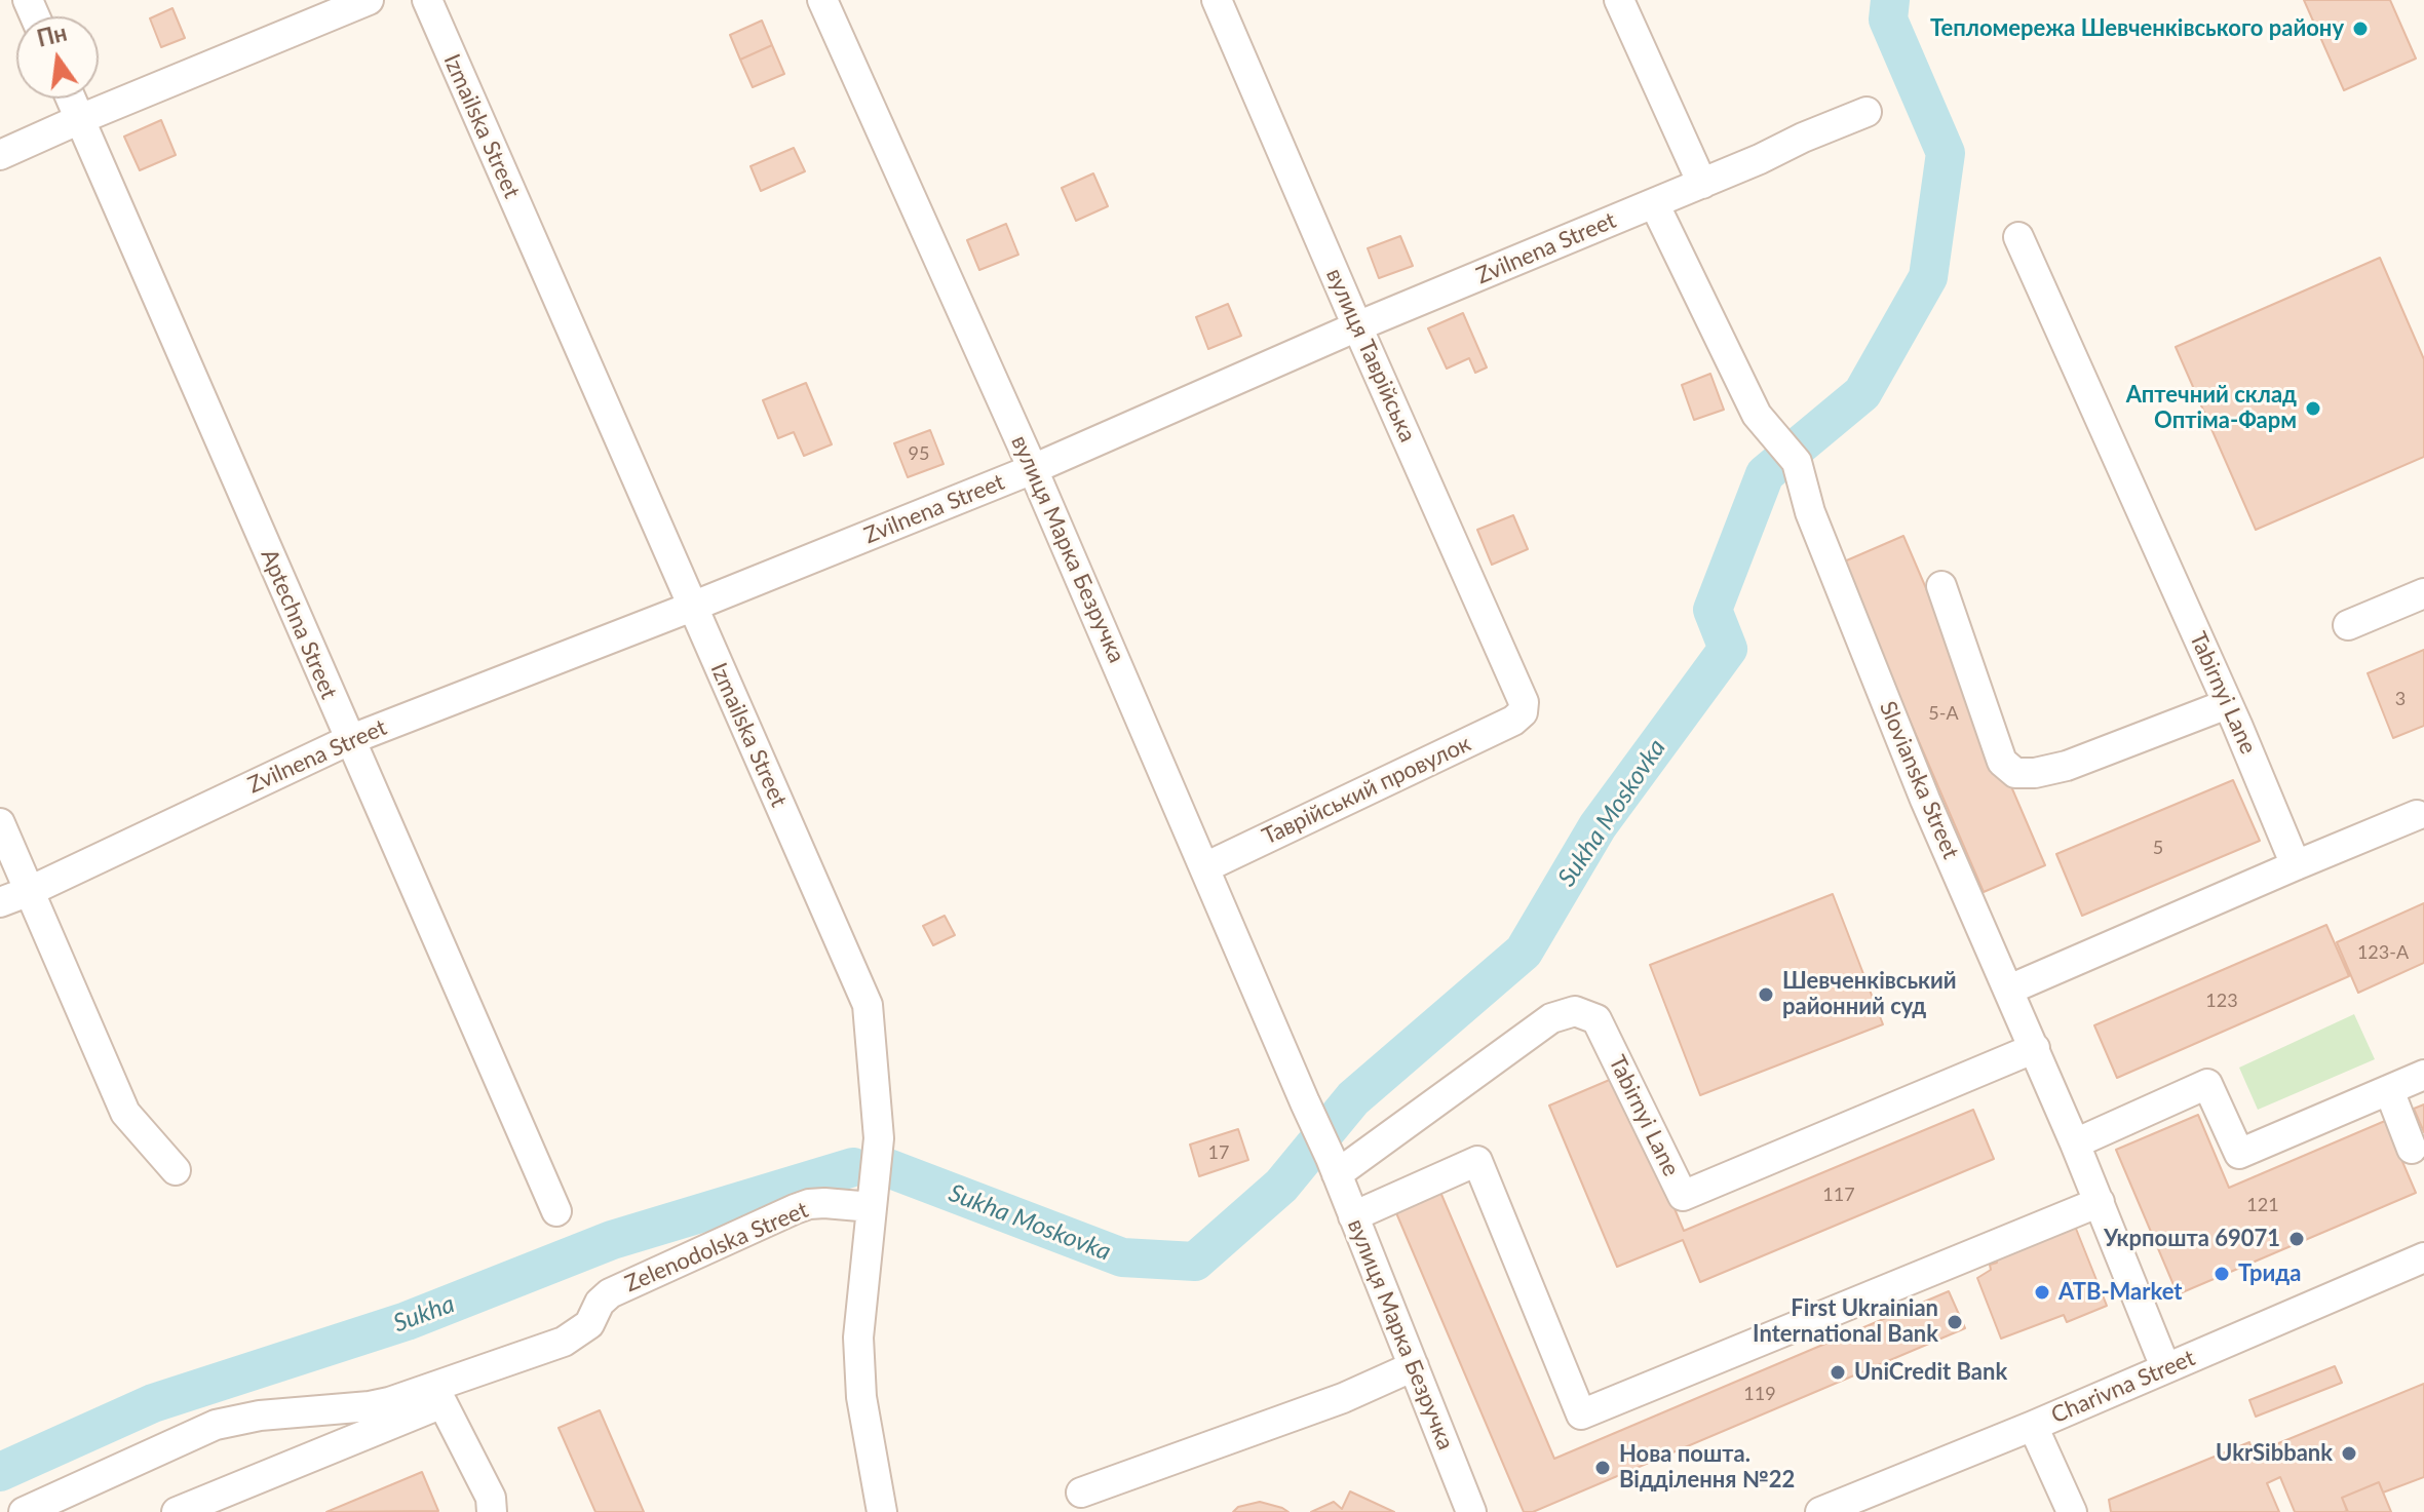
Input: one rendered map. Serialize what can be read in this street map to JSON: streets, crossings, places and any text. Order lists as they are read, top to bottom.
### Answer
{
  "streets": {
    "street": [
      "Izmailska Street",
      "Zvilnena Street",
      "вулиця Таврійська",
      "вулиця Марка Безручка",
      "Aptechna Street",
      "Tabirnyi Lane",
      "Slovianska Street",
      "Таврійський провулок",
      "Zelenodolska Street",
      "Charivna Street"
    ]
  },
  "crossings": [
    ["Izmailska Street", "Zvilnena Street"],
    ["Izmailska Street", "Zelenodolska Street"],
    ["Zvilnena Street", "вулиця Таврійська"],
    ["Zvilnena Street", "вулиця Марка Безручка"],
    ["Zvilnena Street", "Aptechna Street"],
    ["Zvilnena Street", "Slovianska Street"],
    ["вулиця Таврійська", "Таврійський провулок"],
    ["вулиця Марка Безручка", "Tabirnyi Lane"],
    ["вулиця Марка Безручка", "Таврійський провулок"],
    ["Tabirnyi Lane", "Slovianska Street"],
    ["Slovianska Street", "Charivna Street"]
  ],
  "water": ["Sukha Moskovka", "Sukha"],
  "places": [
    "Тепломережа Шевченківського району",
    "Аптечний склад Оптіма-Фарм",
    "Шевченківський районний суд",
    "Укрпошта 69071",
    "Трида",
    "ATB-Market",
    "First Ukrainian International Bank",
    "UniCredit Bank",
    "UkrSibbank",
    "Нова пошта. Відділення №22"
  ],
  "house_numbers": [
    "95",
    "3",
    "5-А",
    "5",
    "123-А",
    "123",
    "17",
    "117",
    "121",
    "119"
  ],
  "north": "top"
}
